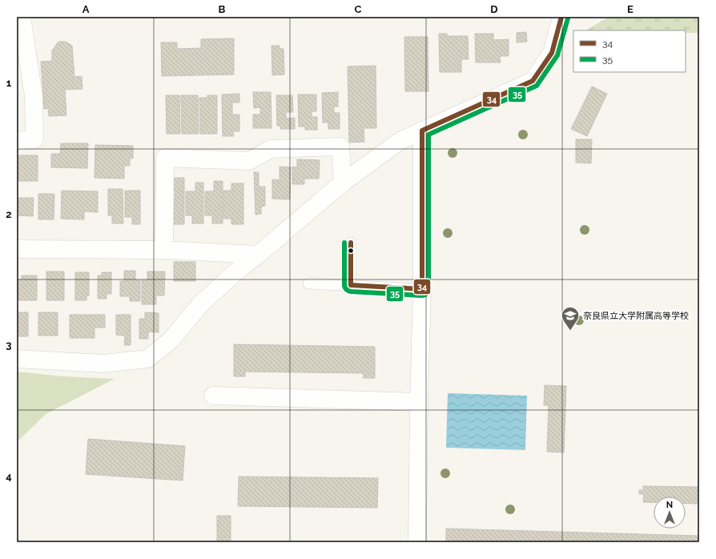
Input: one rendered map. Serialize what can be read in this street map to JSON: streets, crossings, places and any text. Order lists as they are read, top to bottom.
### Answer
{
  "places": {
    "school or university": ["奈良県立大学附属高等学校"]
  },
  "lines": ["transit line 34", "transit line 35"],
  "legend": ["34", "35"],
  "north": "top",
  "grid": {
    "columns": [
      "A",
      "B",
      "C",
      "D",
      "E"
    ],
    "rows": [
      "1",
      "2",
      "3",
      "4"
    ]
  }
}
